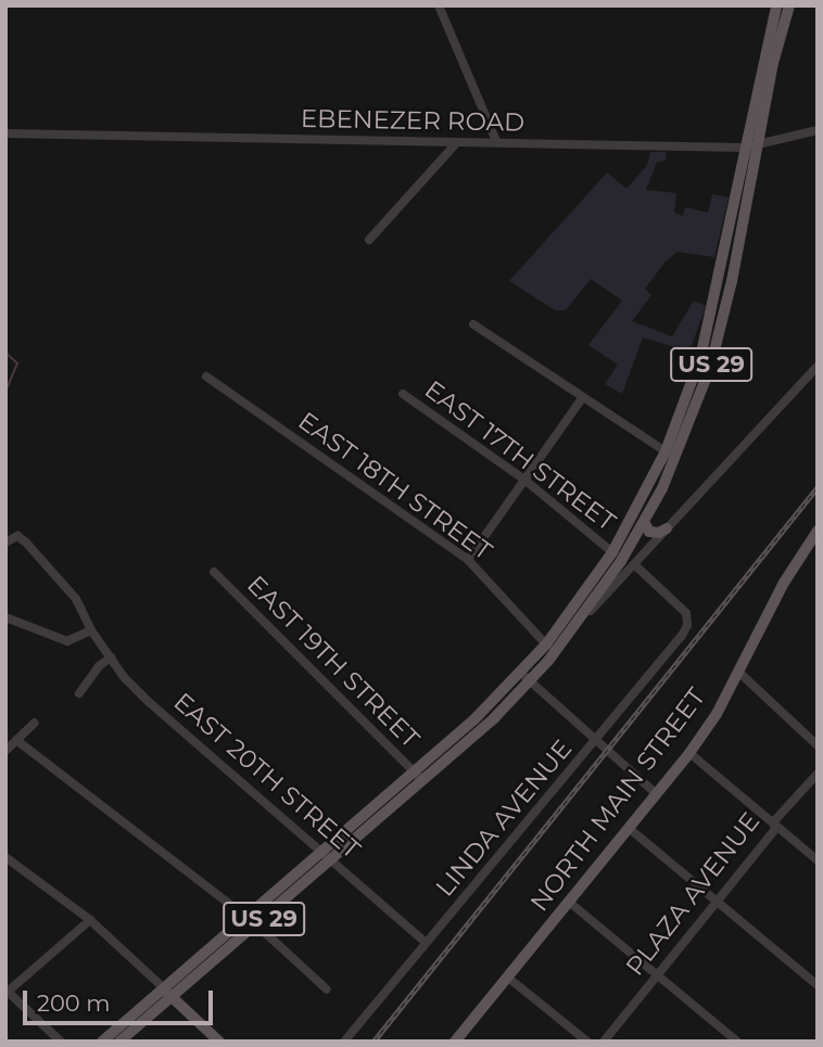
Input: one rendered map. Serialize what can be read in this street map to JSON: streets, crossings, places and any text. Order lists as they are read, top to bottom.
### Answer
{
  "streets": {
    "main road": ["US 29", "NORTH MAIN STREET"],
    "street": [
      "EBENEZER ROAD",
      "EAST 17TH STREET",
      "EAST 18TH STREET",
      "EAST 19TH STREET",
      "EAST 20TH STREET",
      "LINDA AVENUE",
      "PLAZA AVENUE"
    ]
  },
  "crossings": [
    ["EBENEZER ROAD", "US 29"],
    ["US 29", "EAST 17TH STREET"],
    ["US 29", "EAST 18TH STREET"],
    ["US 29", "EAST 19TH STREET"],
    ["US 29", "EAST 20TH STREET"],
    ["EAST 20TH STREET", "LINDA AVENUE"]
  ],
  "scale_bar": "200 m"
}
